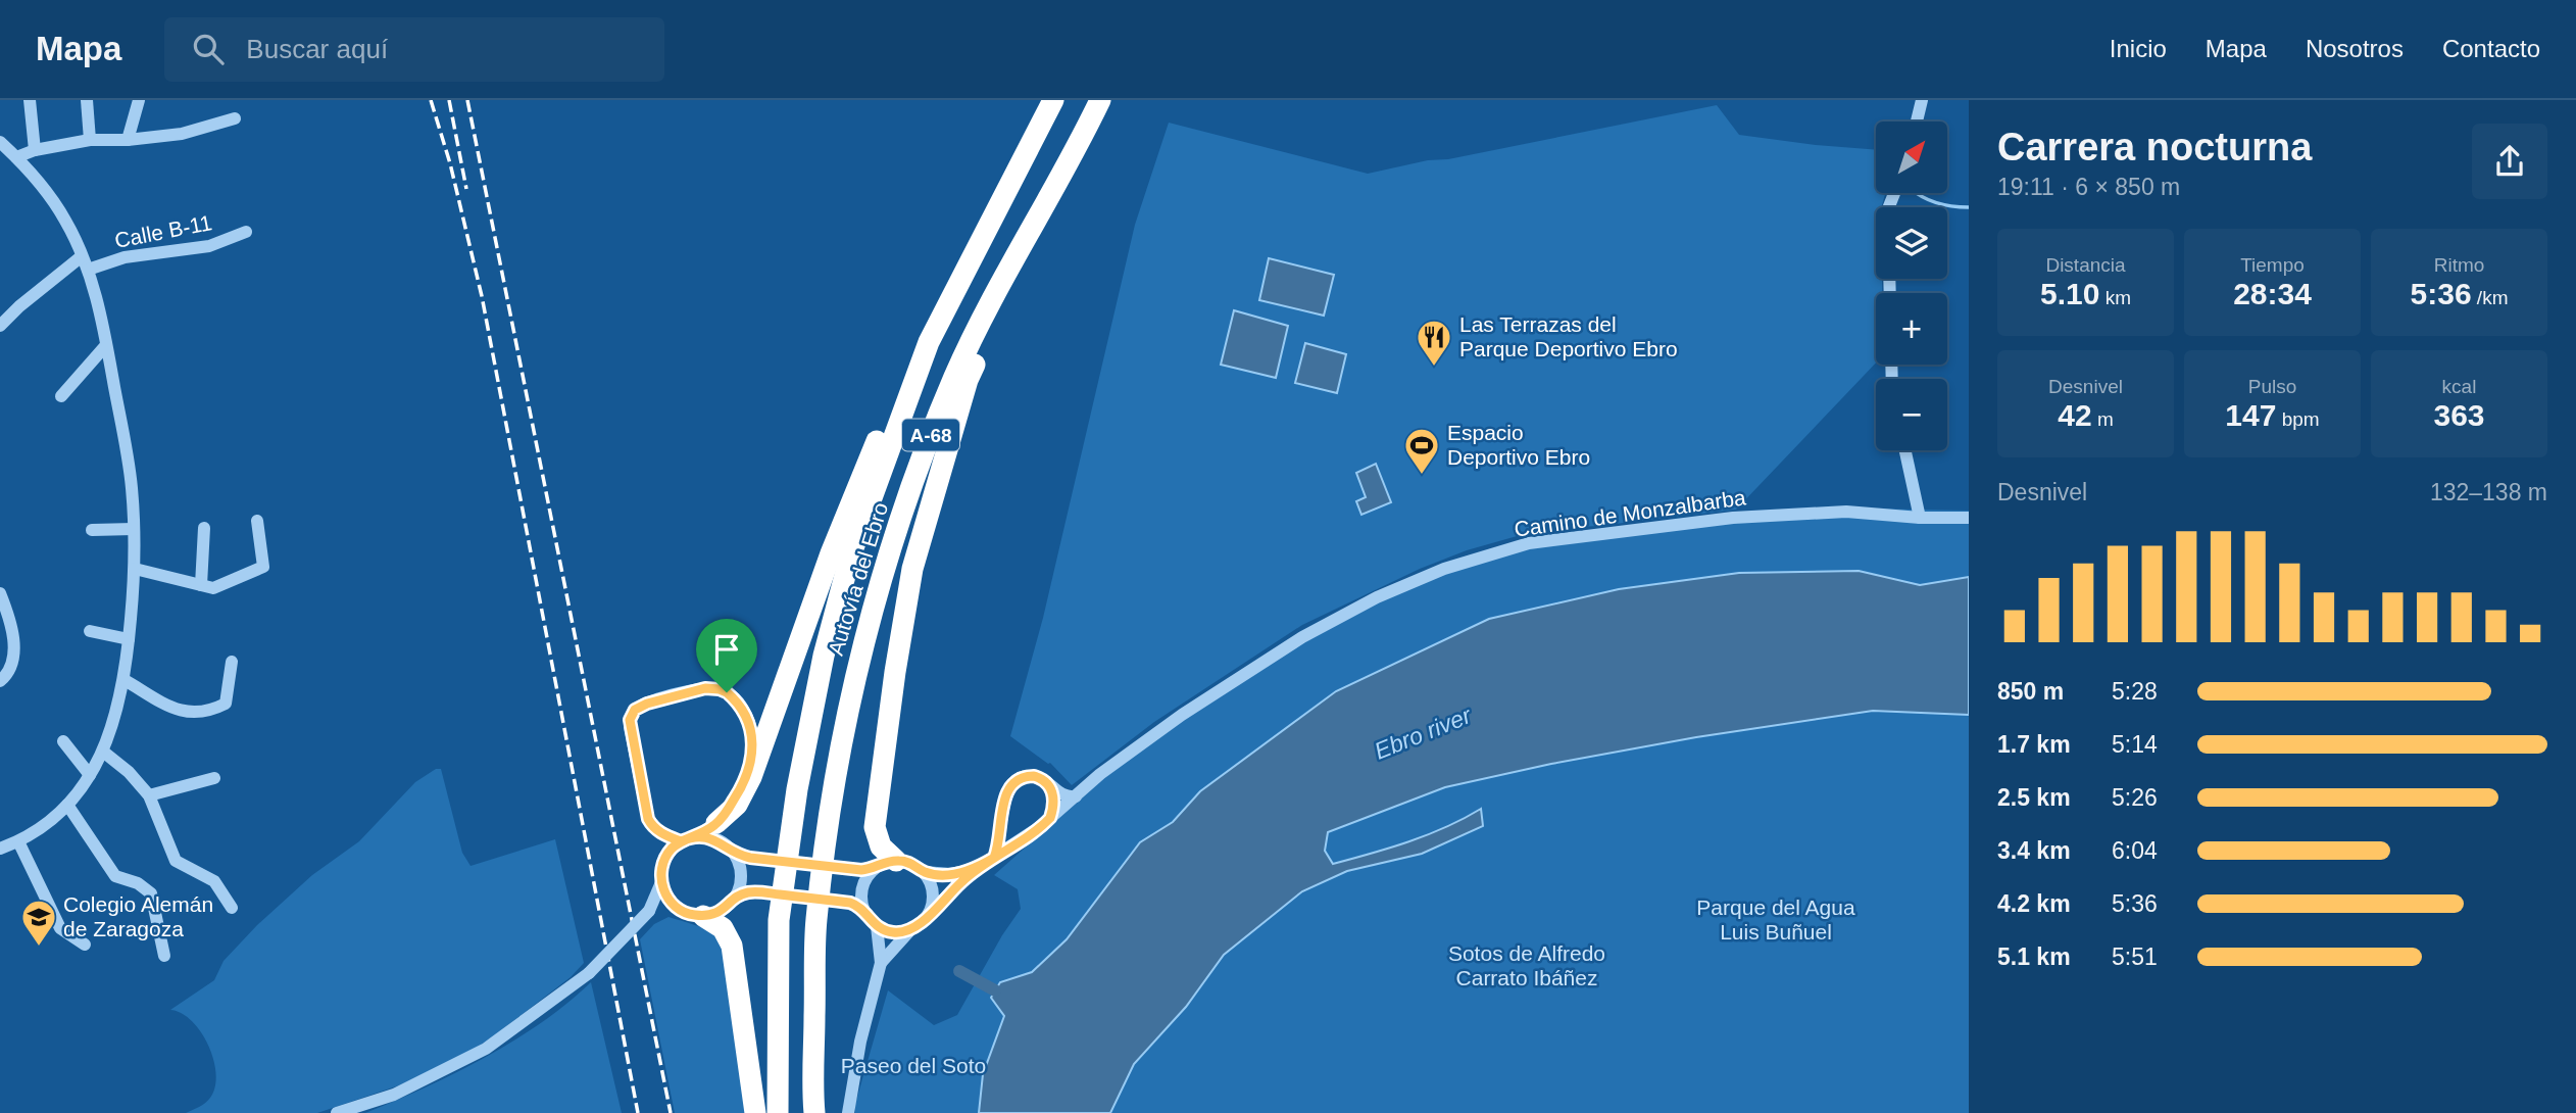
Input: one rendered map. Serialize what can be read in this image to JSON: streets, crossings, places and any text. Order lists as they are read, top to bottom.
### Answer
{
  "streets": {
    "highway": ["A-68", "Autovía del Ebro"],
    "street": ["Calle B-11", "Camino de Monzalbarba"]
  },
  "water": ["Ebro river"],
  "parks": ["Parque del Agua Luis Buñuel", "Sotos de Alfredo Carrato Ibáñez", "Paseo del Soto"],
  "places": {
    "restaurant": ["Las Terrazas del Parque Deportivo Ebro"],
    "sports": ["Espacio Deportivo Ebro"],
    "school or university": ["Colegio Alemán de Zaragoza"]
  },
  "north": "top right",
  "page": {
    "header": "Mapa",
    "search": "Buscar aquí",
    "nav": [
      "Inicio",
      "Mapa",
      "Nosotros",
      "Contacto"
    ],
    "heading": ["Carrera nocturna", "19:11 · 6 × 850 m"],
    "map_buttons": ["+", "−"],
    "stats": [
      ["Distancia", "5.10 km"],
      ["Tiempo", "28:34"],
      ["Ritmo", "5:36 /km"],
      ["Desnivel", "42 m"],
      ["Pulso", "147 bpm"],
      ["kcal", "363"]
    ],
    "chart": ["Desnivel", "132–138 m"],
    "list": [
      {
        "name": "850 m",
        "note": "5:28"
      },
      {
        "name": "1.7 km",
        "note": "5:14"
      },
      {
        "name": "2.5 km",
        "note": "5:26"
      },
      {
        "name": "3.4 km",
        "note": "6:04"
      },
      {
        "name": "4.2 km",
        "note": "5:36"
      },
      {
        "name": "5.1 km",
        "note": "5:51"
      }
    ]
  }
}
